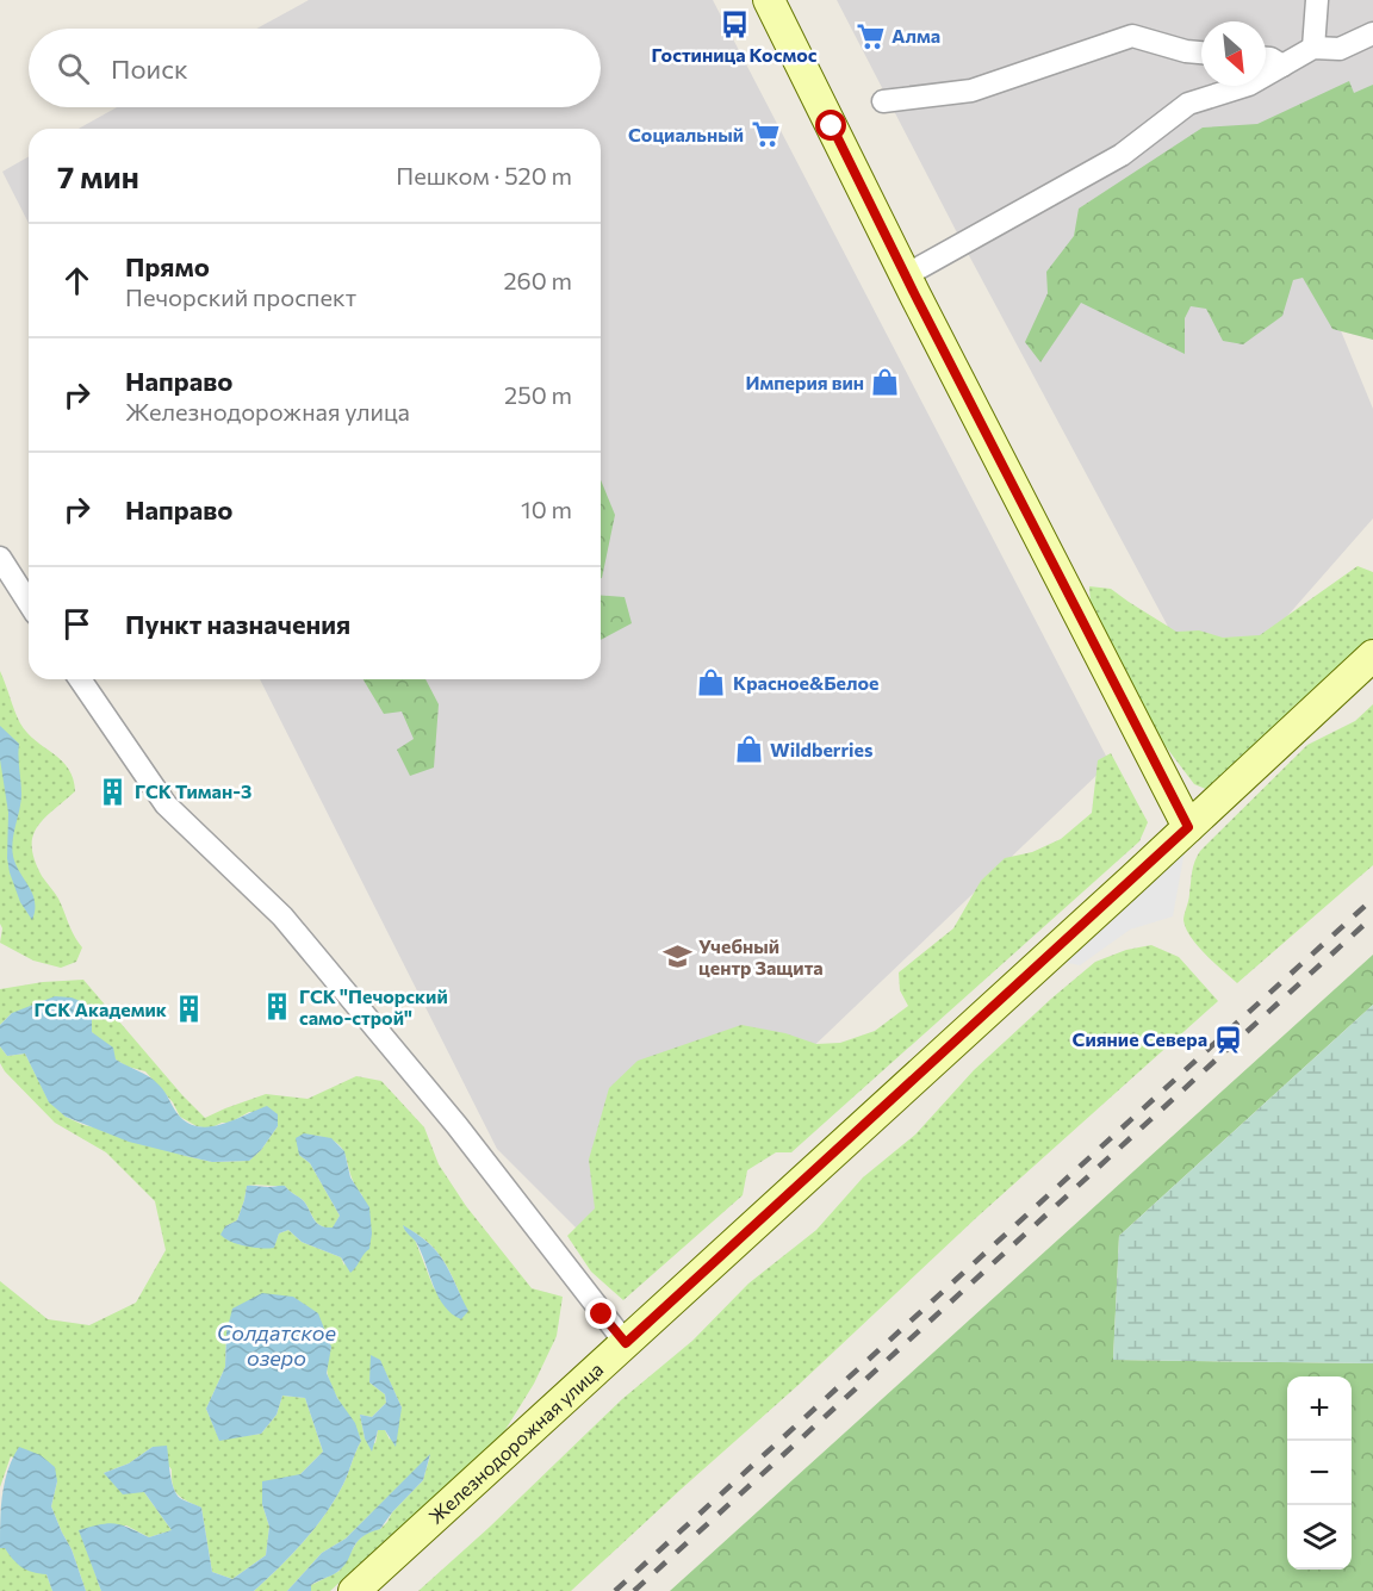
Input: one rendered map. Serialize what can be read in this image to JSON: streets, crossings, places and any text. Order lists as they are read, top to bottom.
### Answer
{
  "streets": {
    "main road": ["Железнодорожная улица"]
  },
  "water": ["Солдатское озеро"],
  "places": {
    "bus stop": ["Гостиница Космос"],
    "supermarket": ["Алма", "Социальный"],
    "shop": ["Империя вин", "Красное&Белое", "Wildberries"],
    "building": ["ГСК Тиман-3", "ГСК \"Печорский само-строй\"", "ГСК Академик"],
    "school or university": ["Учебный центр Защита"],
    "station": ["Сияние Севера"]
  },
  "north": "bottom right",
  "page": {
    "search": "Поиск",
    "heading": ["7 мин", "Пешком · 520 m"],
    "list": [
      ["Прямо", "Печорский проспект", "260 m"],
      ["Направо", "Железнодорожная улица", "250 m"],
      ["Направо", "10 m"],
      "Пункт назначения"
    ],
    "map_buttons": ["+", "−"]
  }
}
